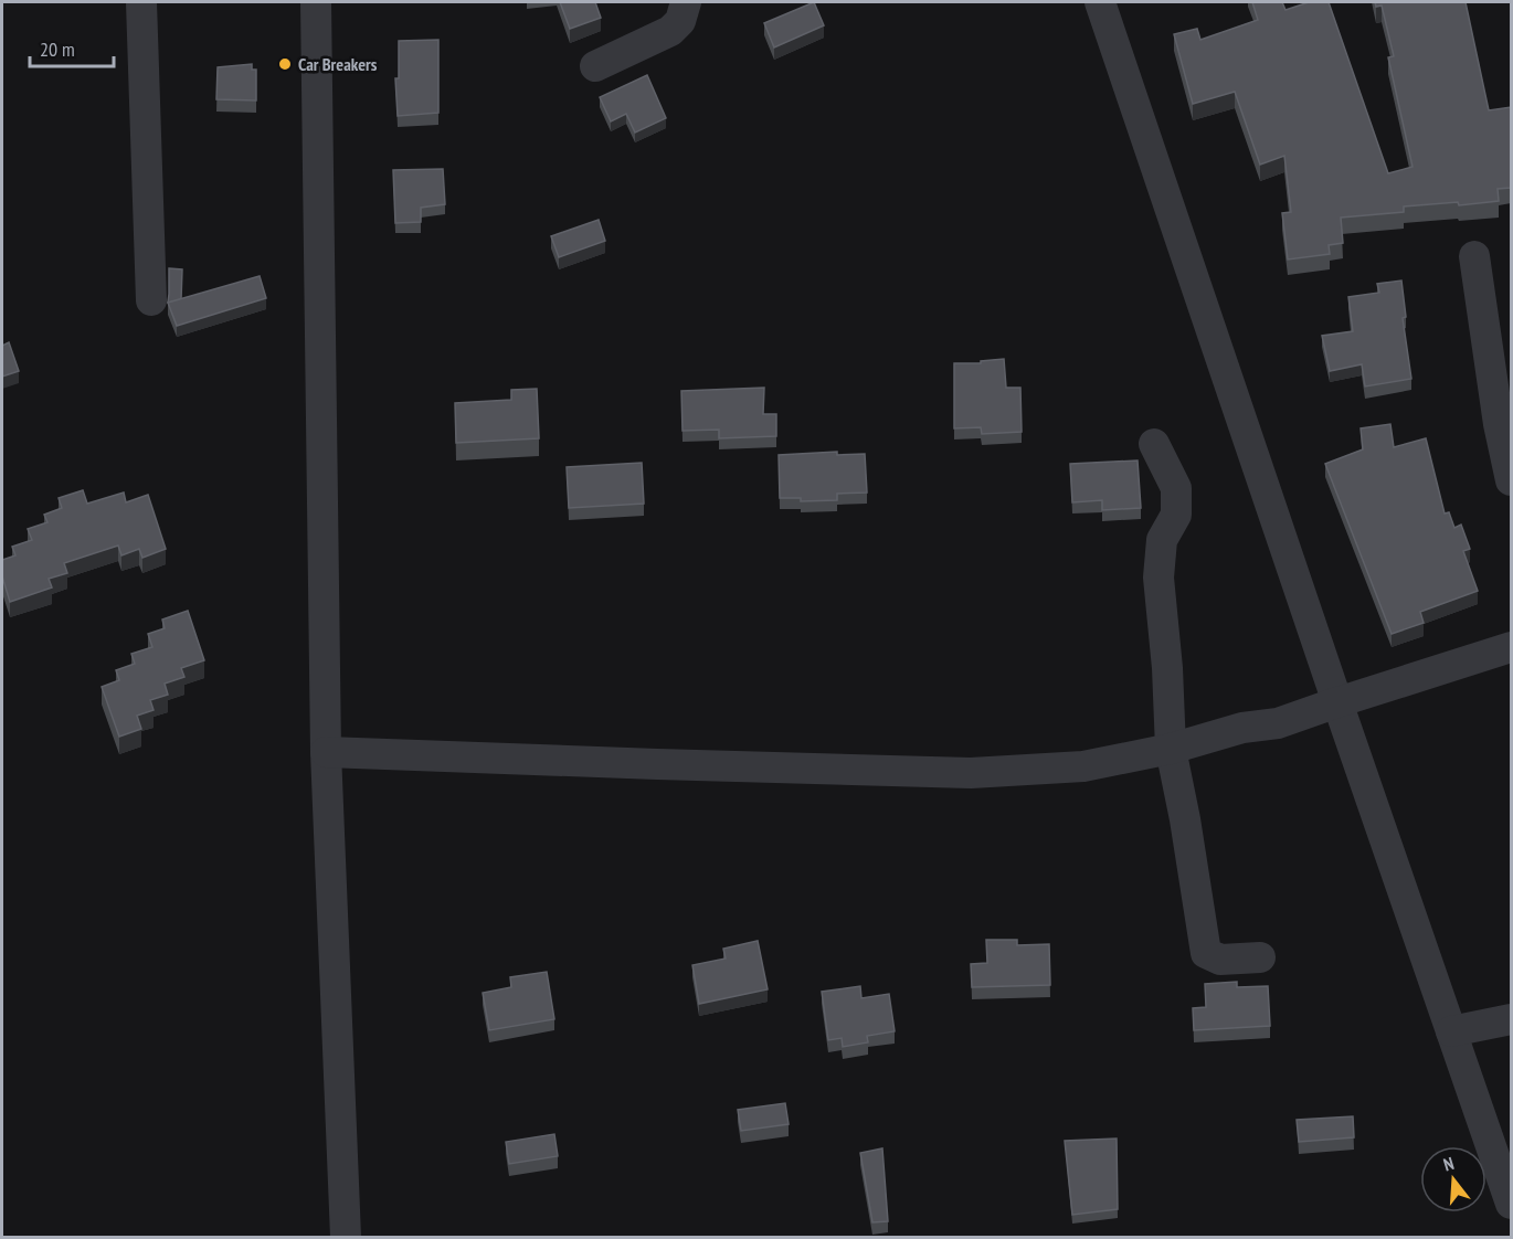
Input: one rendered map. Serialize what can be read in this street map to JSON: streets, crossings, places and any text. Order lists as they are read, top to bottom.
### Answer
{
  "places": ["Car Breakers"],
  "scale_bar": "20 m",
  "north": "top"
}
